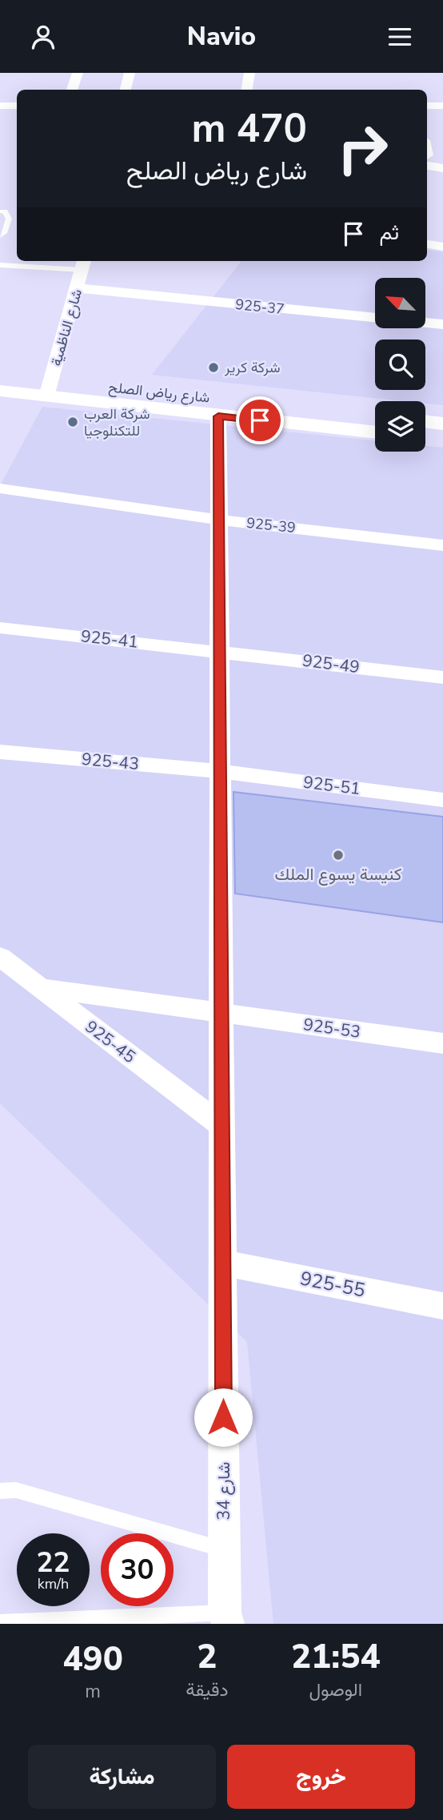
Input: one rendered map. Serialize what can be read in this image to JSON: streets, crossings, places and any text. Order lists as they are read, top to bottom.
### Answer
{
  "streets": {
    "street": [
      "925-37",
      "شارع الناظمية",
      "شارع رياض الصلح",
      "925-39",
      "925-41",
      "925-49",
      "925-43",
      "925-51",
      "925-53",
      "925-45",
      "925-55",
      "شارع 34"
    ]
  },
  "crossings": [
    ["925-37", "شارع الناظمية"],
    ["شارع الناظمية", "شارع رياض الصلح"],
    ["شارع رياض الصلح", "شارع 34"],
    ["925-39", "شارع 34"],
    ["925-41", "925-49"],
    ["925-41", "شارع 34"],
    ["925-49", "شارع 34"],
    ["925-43", "925-51"],
    ["925-43", "شارع 34"],
    ["925-51", "شارع 34"],
    ["925-53", "925-45"],
    ["925-53", "شارع 34"],
    ["925-45", "شارع 34"],
    ["925-55", "شارع 34"]
  ],
  "places": ["شركة كرير", "شركة العرب للتكنلوجيا", "كنيسة يسوع الملك"],
  "north": "top left",
  "page": {
    "header": "Navio",
    "turn": ["470 m", "شارع رياض الصلح"],
    "then": "ثم",
    "speed": "22 km/h",
    "limit": "30",
    "eta": [
      "21:54",
      "الوصول",
      "2",
      "دقيقة",
      "490",
      "m"
    ],
    "buttons": ["خروج", "مشاركة"]
  }
}
